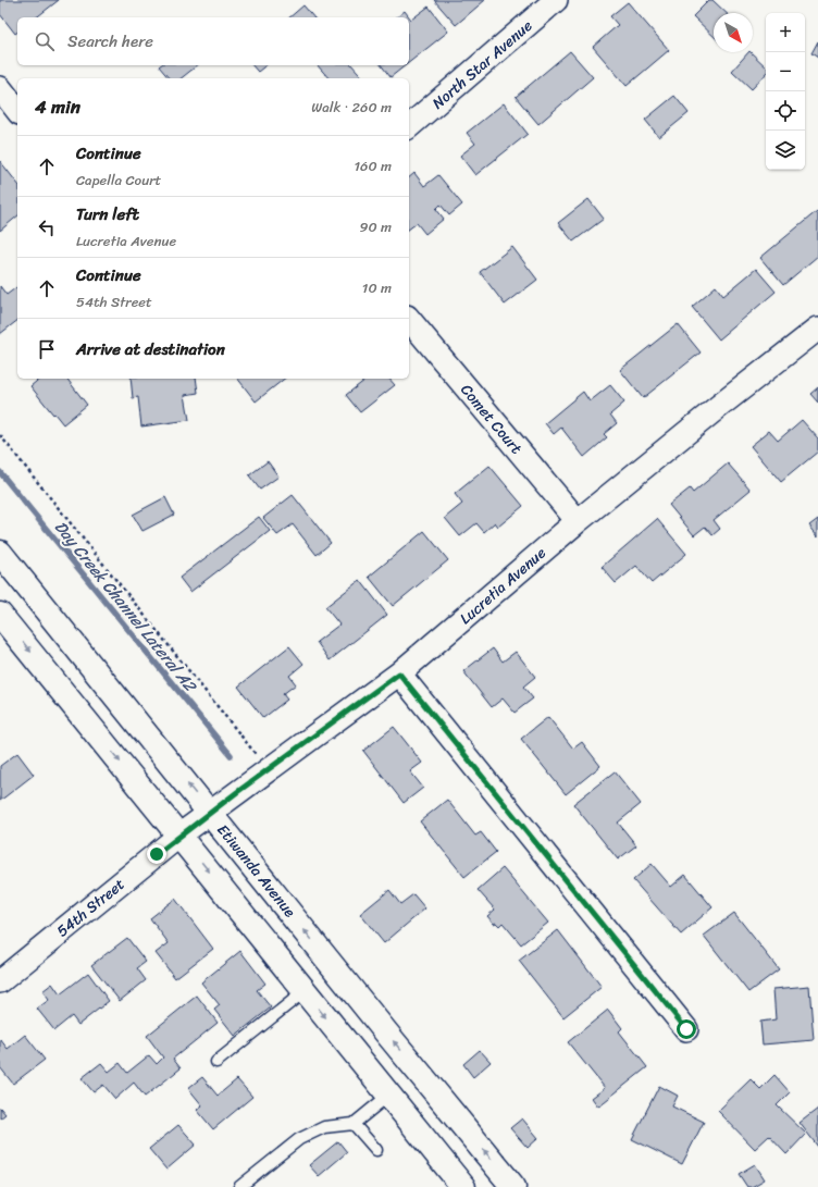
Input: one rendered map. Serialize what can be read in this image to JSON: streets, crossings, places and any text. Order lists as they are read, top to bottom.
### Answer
{
  "streets": {
    "main road": ["Etiwanda Avenue"],
    "street": [
      "North Star Avenue",
      "Comet Court",
      "Lucretia Avenue",
      "54th Street"
    ]
  },
  "crossings": [
    ["Comet Court", "Lucretia Avenue"],
    ["Lucretia Avenue", "Etiwanda Avenue"],
    ["Lucretia Avenue", "54th Street"]
  ],
  "water": ["Day Creek Channel Lateral A2"],
  "north": "bottom right",
  "page": {
    "map_buttons": ["+", "−"],
    "search": "Search here",
    "heading": ["4 min", "Walk · 260 m"],
    "list": [
      ["Continue", "Capella Court", "160 m"],
      ["Turn left", "Lucretia Avenue", "90 m"],
      ["Continue", "54th Street", "10 m"],
      "Arrive at destination"
    ]
  }
}
